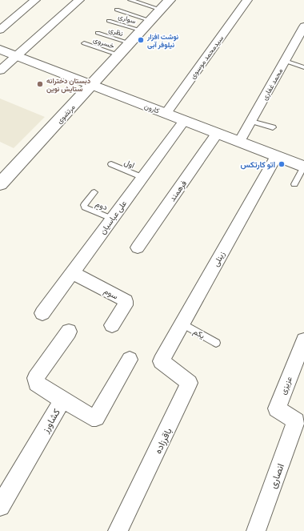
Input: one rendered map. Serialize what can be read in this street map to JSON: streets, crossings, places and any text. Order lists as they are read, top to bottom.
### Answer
{
  "streets": {
    "main road": ["کارون", "مرتضوی"],
    "street": [
      "سیدمحمد موسوی",
      "محمد غفاری",
      "فرهمند",
      "علی عباسیان",
      "زینلی",
      "سوم",
      "عزیزی",
      "کشاورز",
      "باقرزاده",
      "انصاری"
    ],
    "lane": [
      "سواری",
      "نظری",
      "خسروی",
      "اول",
      "دوم",
      "یکم"
    ]
  },
  "crossings": [
    ["سواری", "مرتضوی"],
    ["نظری", "مرتضوی"],
    ["خسروی", "مرتضوی"],
    ["سیدمحمد موسوی", "کارون"],
    ["محمد غفاری", "کارون"],
    ["کارون", "مرتضوی"],
    ["کارون", "فرهمند"],
    ["کارون", "علی عباسیان"],
    ["کارون", "زینلی"],
    ["اول", "علی عباسیان"],
    ["دوم", "علی عباسیان"],
    ["علی عباسیان", "سوم"],
    ["زینلی", "یکم"],
    ["زینلی", "باقرزاده"],
    ["عزیزی", "انصاری"]
  ],
  "places": ["نوشت افزار نیلوفر آبی", "دبستان دخترانه ستایش نوین", "اتو کارتکس"]
}
